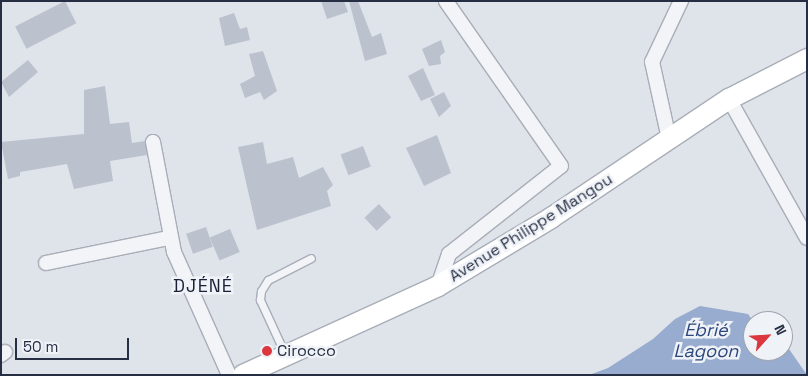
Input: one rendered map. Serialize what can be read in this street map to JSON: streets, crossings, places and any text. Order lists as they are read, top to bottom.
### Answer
{
  "streets": {
    "street": ["Avenue Philippe Mangou"]
  },
  "districts": ["DJÉNÉ"],
  "water": ["Ébrié Lagoon"],
  "places": ["Cirocco"],
  "scale_bar": "50 m",
  "north": "top right"
}
